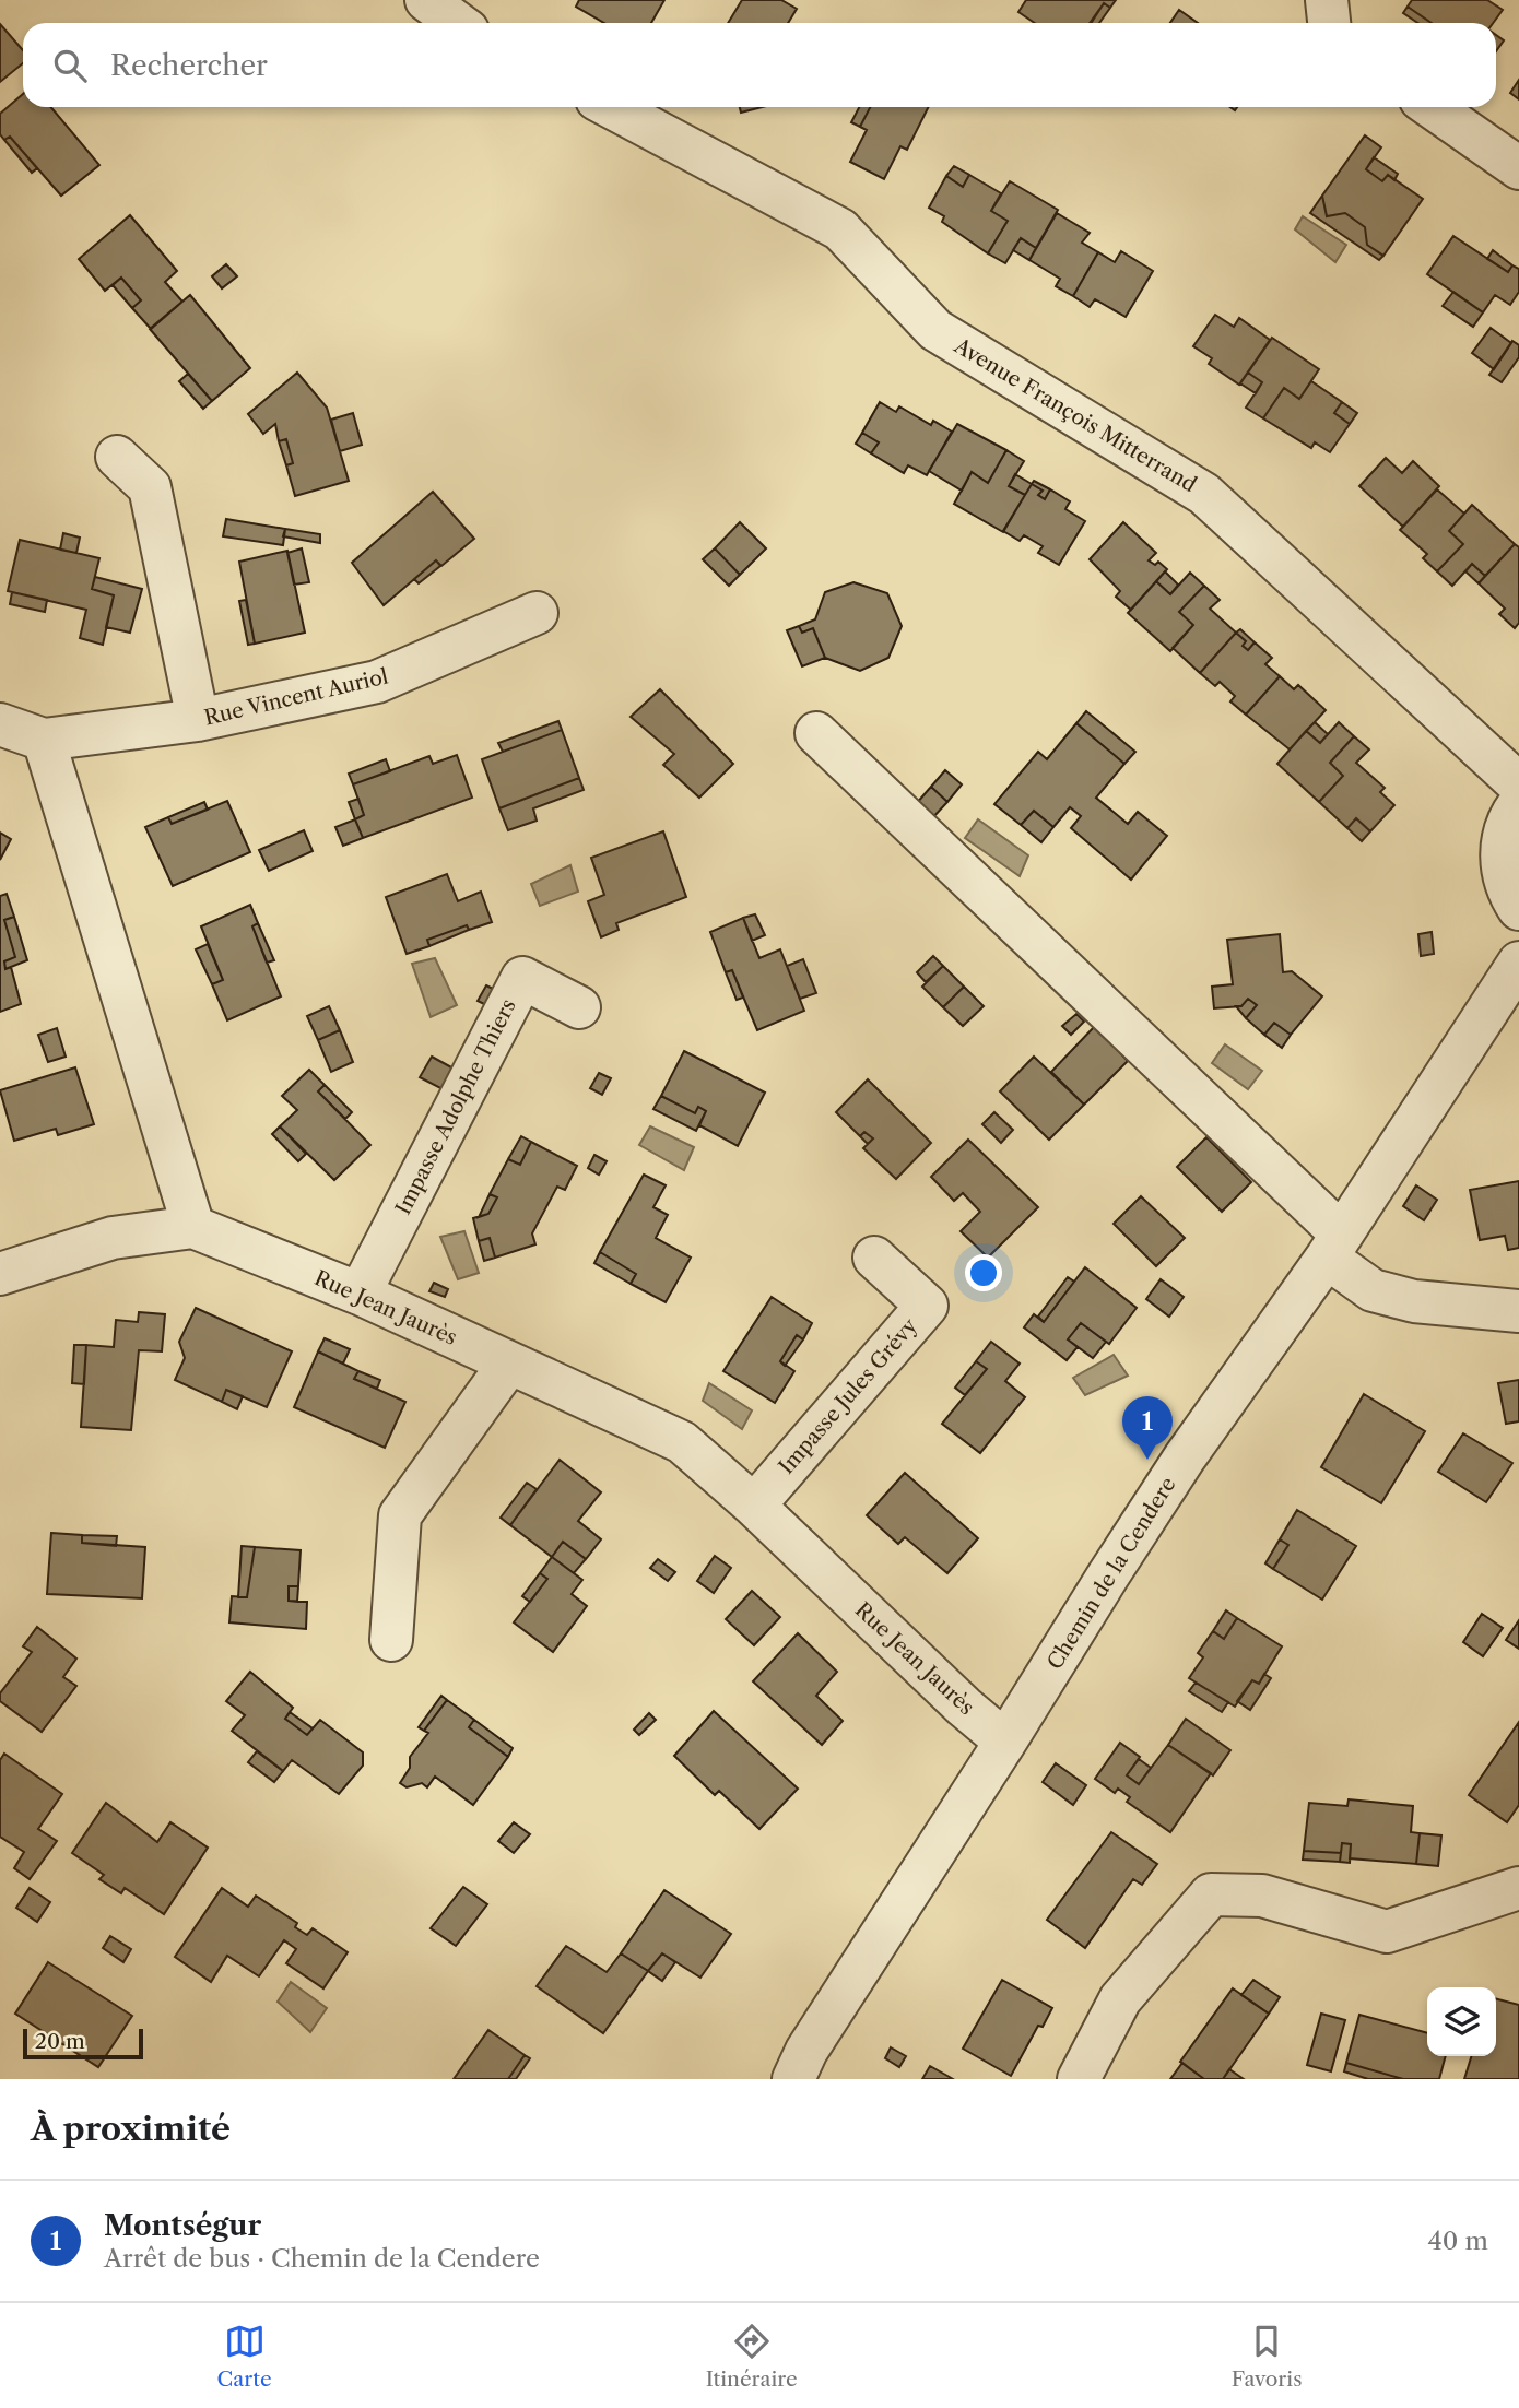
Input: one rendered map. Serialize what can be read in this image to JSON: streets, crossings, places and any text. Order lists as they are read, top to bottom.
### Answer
{
  "streets": {
    "street": [
      "Avenue François Mitterrand",
      "Rue Vincent Auriol",
      "Impasse Adolphe Thiers",
      "Rue Jean Jaurès",
      "Impasse Jules Grévy",
      "Chemin de la Cendere"
    ]
  },
  "crossings": [
    ["Impasse Adolphe Thiers", "Rue Jean Jaurès"],
    ["Rue Jean Jaurès", "Impasse Jules Grévy"],
    ["Rue Jean Jaurès", "Chemin de la Cendere"]
  ],
  "scale_bar": "20 m",
  "page": {
    "search": "Rechercher",
    "pins": "1",
    "scale": "20 m",
    "heading": "À proximité",
    "list": [
      {
        "mark": "1",
        "name": "Montségur",
        "note": "Arrêt de bus · Chemin de la Cendere",
        "value": "40 m"
      }
    ],
    "nav": ["Carte", "Itinéraire", "Favoris"]
  }
}
